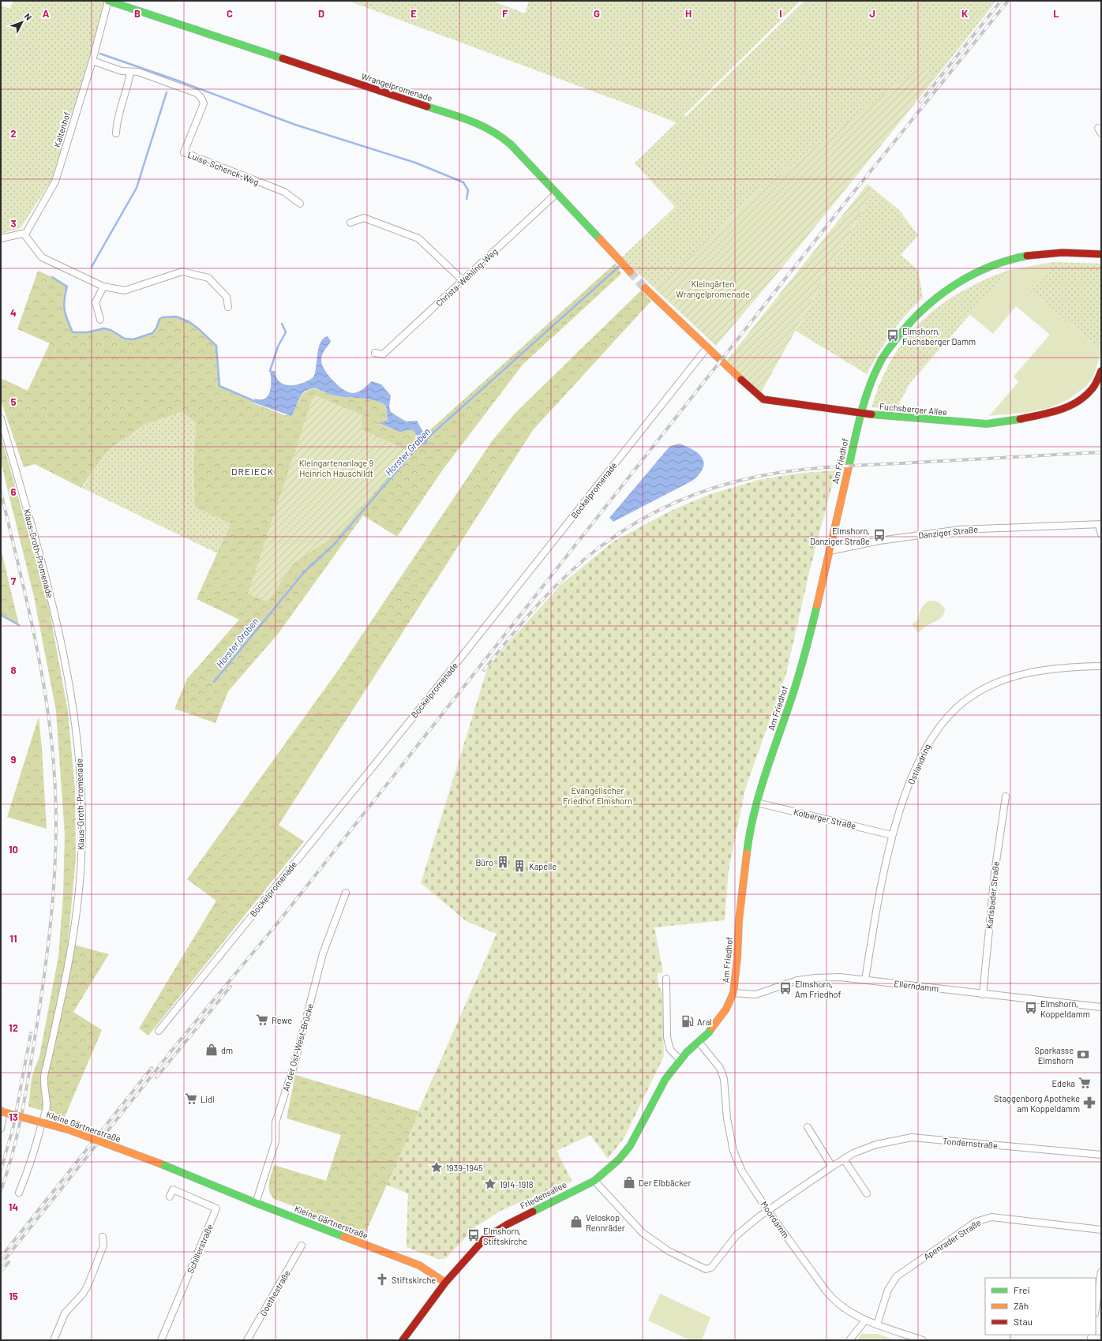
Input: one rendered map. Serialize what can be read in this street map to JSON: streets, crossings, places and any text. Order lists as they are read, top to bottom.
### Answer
{
  "streets": {
    "street": [
      "Wrangelpromenade",
      "Kaltenhof",
      "Luise-Schenck-Weg",
      "Christa-Wehling-Weg",
      "Fuchsberger Allee",
      "Am Friedhof",
      "Bockelpromenade",
      "Danziger Straße",
      "Klaus-Groth-Promenade",
      "Ostlandring",
      "Kolberger Straße",
      "Karlsbader Straße",
      "Ellerndamm",
      "An der Ost-West-Brücke",
      "Kleine Gärtnerstraße",
      "Tondernstraße",
      "Friedensallee",
      "Moordamm",
      "Apenrader Straße",
      "Schillerstraße",
      "Goethestraße"
    ]
  },
  "crossings": [
    ["Wrangelpromenade", "Kaltenhof"],
    ["Wrangelpromenade", "Christa-Wehling-Weg"],
    ["Kaltenhof", "Luise-Schenck-Weg"],
    ["Fuchsberger Allee", "Am Friedhof"],
    ["Fuchsberger Allee", "Bockelpromenade"],
    ["Am Friedhof", "Danziger Straße"],
    ["Am Friedhof", "Kolberger Straße"],
    ["Am Friedhof", "Ellerndamm"],
    ["Am Friedhof", "Friedensallee"],
    ["Ostlandring", "Kolberger Straße"],
    ["Ostlandring", "Ellerndamm"],
    ["Karlsbader Straße", "Ellerndamm"],
    ["An der Ost-West-Brücke", "Kleine Gärtnerstraße"],
    ["Kleine Gärtnerstraße", "Friedensallee"],
    ["Tondernstraße", "Friedensallee"],
    ["Tondernstraße", "Moordamm"],
    ["Friedensallee", "Moordamm"],
    ["Moordamm", "Apenrader Straße"]
  ],
  "districts": ["DREIECK"],
  "water": ["Horster Graben"],
  "parks": ["Kleingärten Wrangelpromenade", "Kleingartenanlage 9 Heinrich Hauschildt", "Evangelischer Friedhof Elmshorn"],
  "places": {
    "bus stop": [
      "Elmshorn, Fuchsberger Damm",
      "Elmshorn, Danziger Straße",
      "Elmshorn, Am Friedhof",
      "Elmshorn, Koppeldamm",
      "Elmshorn, Stiftskirche"
    ],
    "building": ["Büro", "Kapelle"],
    "supermarket": ["Rewe", "Edeka", "Lidl"],
    "fuel station": ["Aral"],
    "shop": ["dm", "Der Elbbäcker", "Veloskop Rennräder"],
    "bank": ["Sparkasse Elmshorn"],
    "pharmacy": ["Staggenborg Apotheke am Koppeldamm"],
    "place": ["1939-1945", "1914-1918"],
    "church": ["Stiftskirche"]
  },
  "legend": ["Frei", "Zäh", "Stau"],
  "north": "top right",
  "grid": {
    "columns": [
      "A",
      "B",
      "C",
      "D",
      "E",
      "F",
      "G",
      "H",
      "I",
      "J",
      "K",
      "L"
    ],
    "rows": [
      "2",
      "3",
      "4",
      "5",
      "6",
      "7",
      "8",
      "9",
      "10",
      "11",
      "12",
      "13",
      "14",
      "15"
    ]
  }
}
